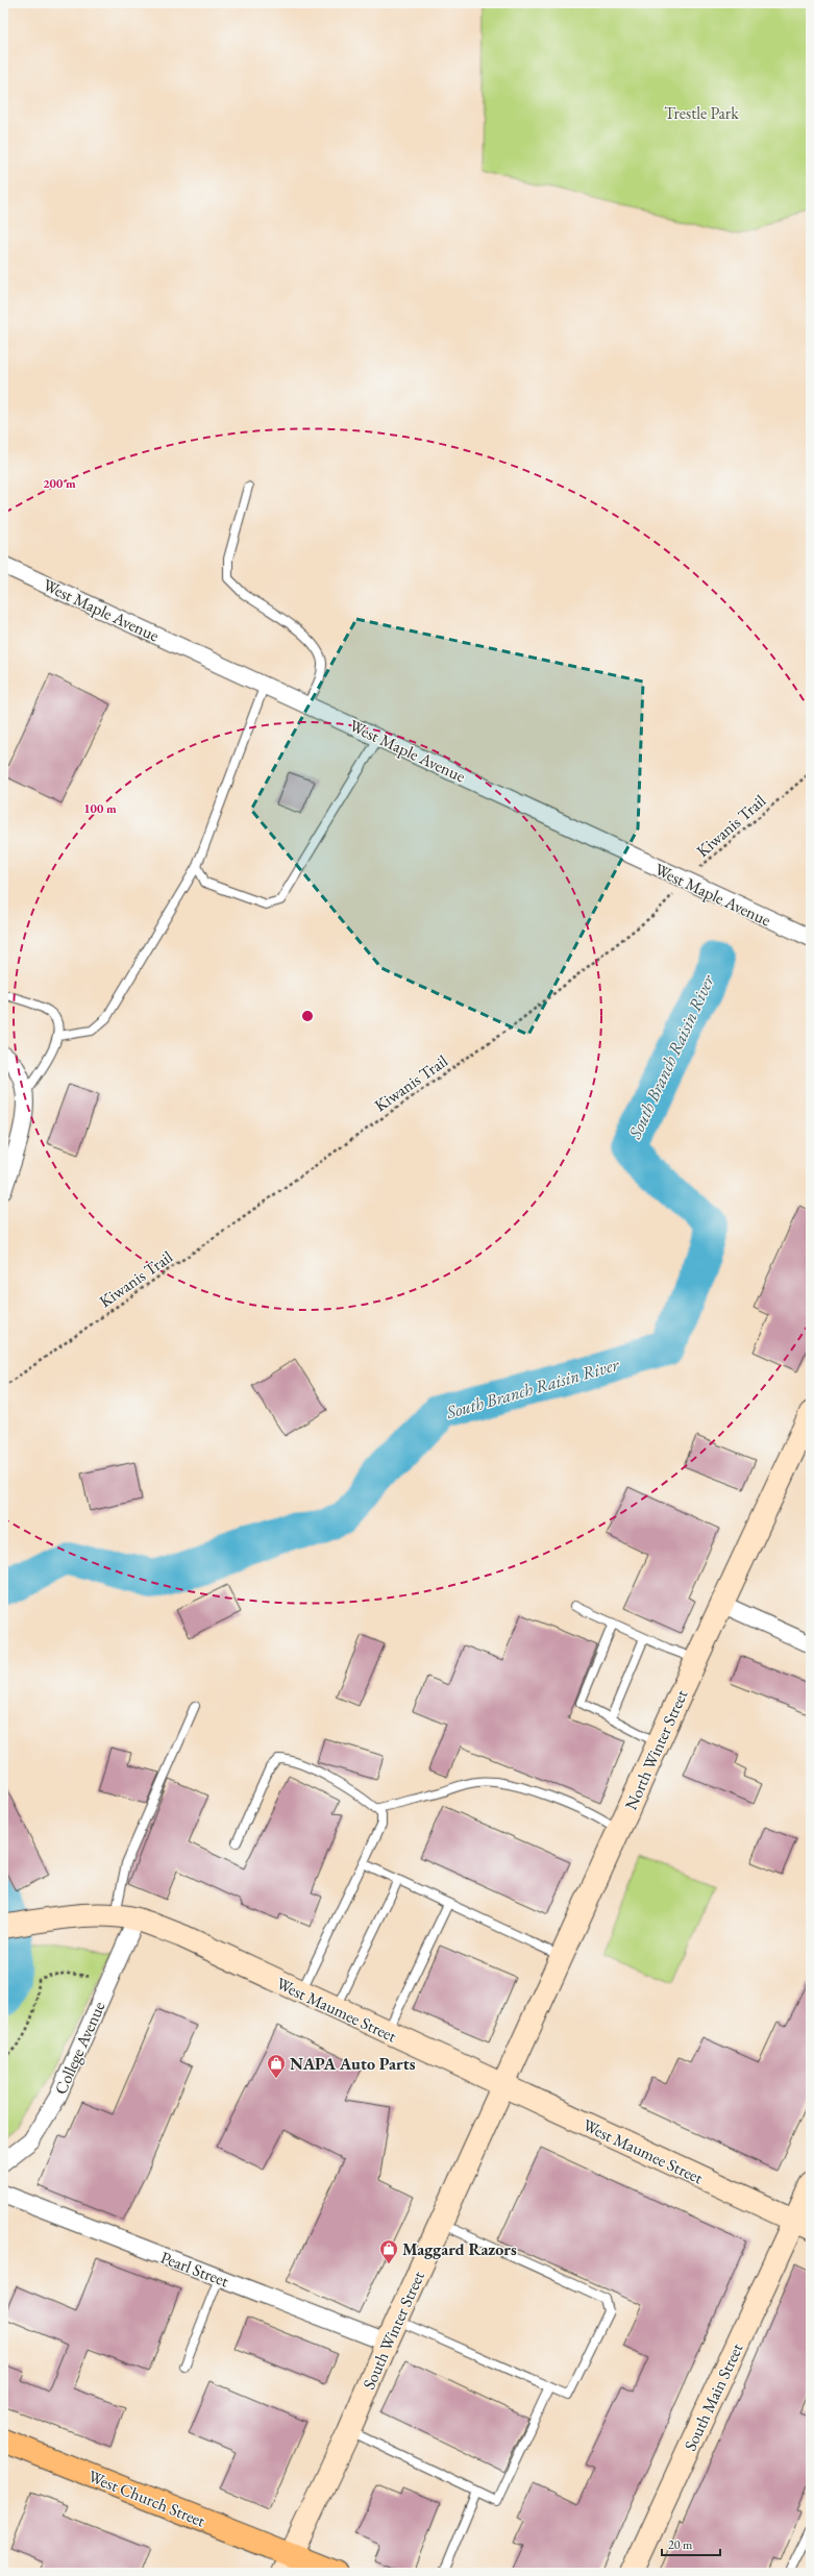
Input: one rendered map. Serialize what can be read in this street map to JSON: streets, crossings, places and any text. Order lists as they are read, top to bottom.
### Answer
{
  "streets": {
    "main road": ["West Church Street"],
    "street": [
      "West Maple Avenue",
      "North Winter Street",
      "West Maumee Street",
      "College Avenue",
      "Pearl Street",
      "South Winter Street",
      "South Main Street"
    ],
    "path": ["Kiwanis Trail"]
  },
  "crossings": [
    ["West Maple Avenue", "Kiwanis Trail"],
    ["North Winter Street", "West Maumee Street"],
    ["North Winter Street", "South Winter Street"],
    ["West Maumee Street", "College Avenue"],
    ["West Maumee Street", "South Winter Street"],
    ["West Maumee Street", "South Main Street"],
    ["Pearl Street", "South Winter Street"],
    ["South Winter Street", "West Church Street"]
  ],
  "water": ["South Branch Raisin River"],
  "parks": ["Trestle Park"],
  "places": {
    "shop": ["NAPA Auto Parts", "Maggard Razors"]
  },
  "scale_bar": "20 m",
  "rings": ["200 m", "100 m"]
}
